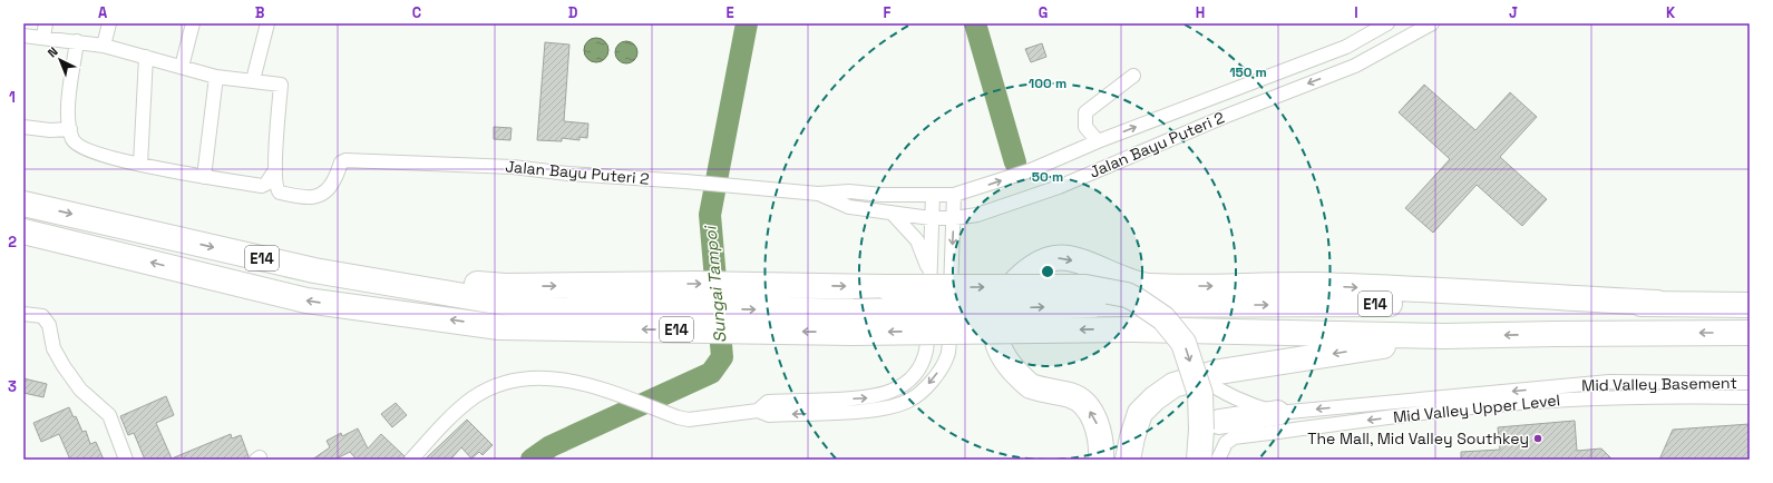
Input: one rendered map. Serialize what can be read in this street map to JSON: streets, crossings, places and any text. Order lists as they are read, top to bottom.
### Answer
{
  "streets": {
    "highway": ["E14"],
    "street": ["Jalan Bayu Puteri 2", "Mid Valley Basement", "Mid Valley Upper Level"]
  },
  "one_way": ["Mid Valley Basement"],
  "water": ["Sungai Tampoi"],
  "places": ["The Mall, Mid Valley Southkey"],
  "north": "top left",
  "grid": {
    "columns": [
      "A",
      "B",
      "C",
      "D",
      "E",
      "F",
      "G",
      "H",
      "I",
      "J",
      "K"
    ],
    "rows": ["1", "2", "3"]
  },
  "rings": ["150 m", "100 m", "50 m"]
}
